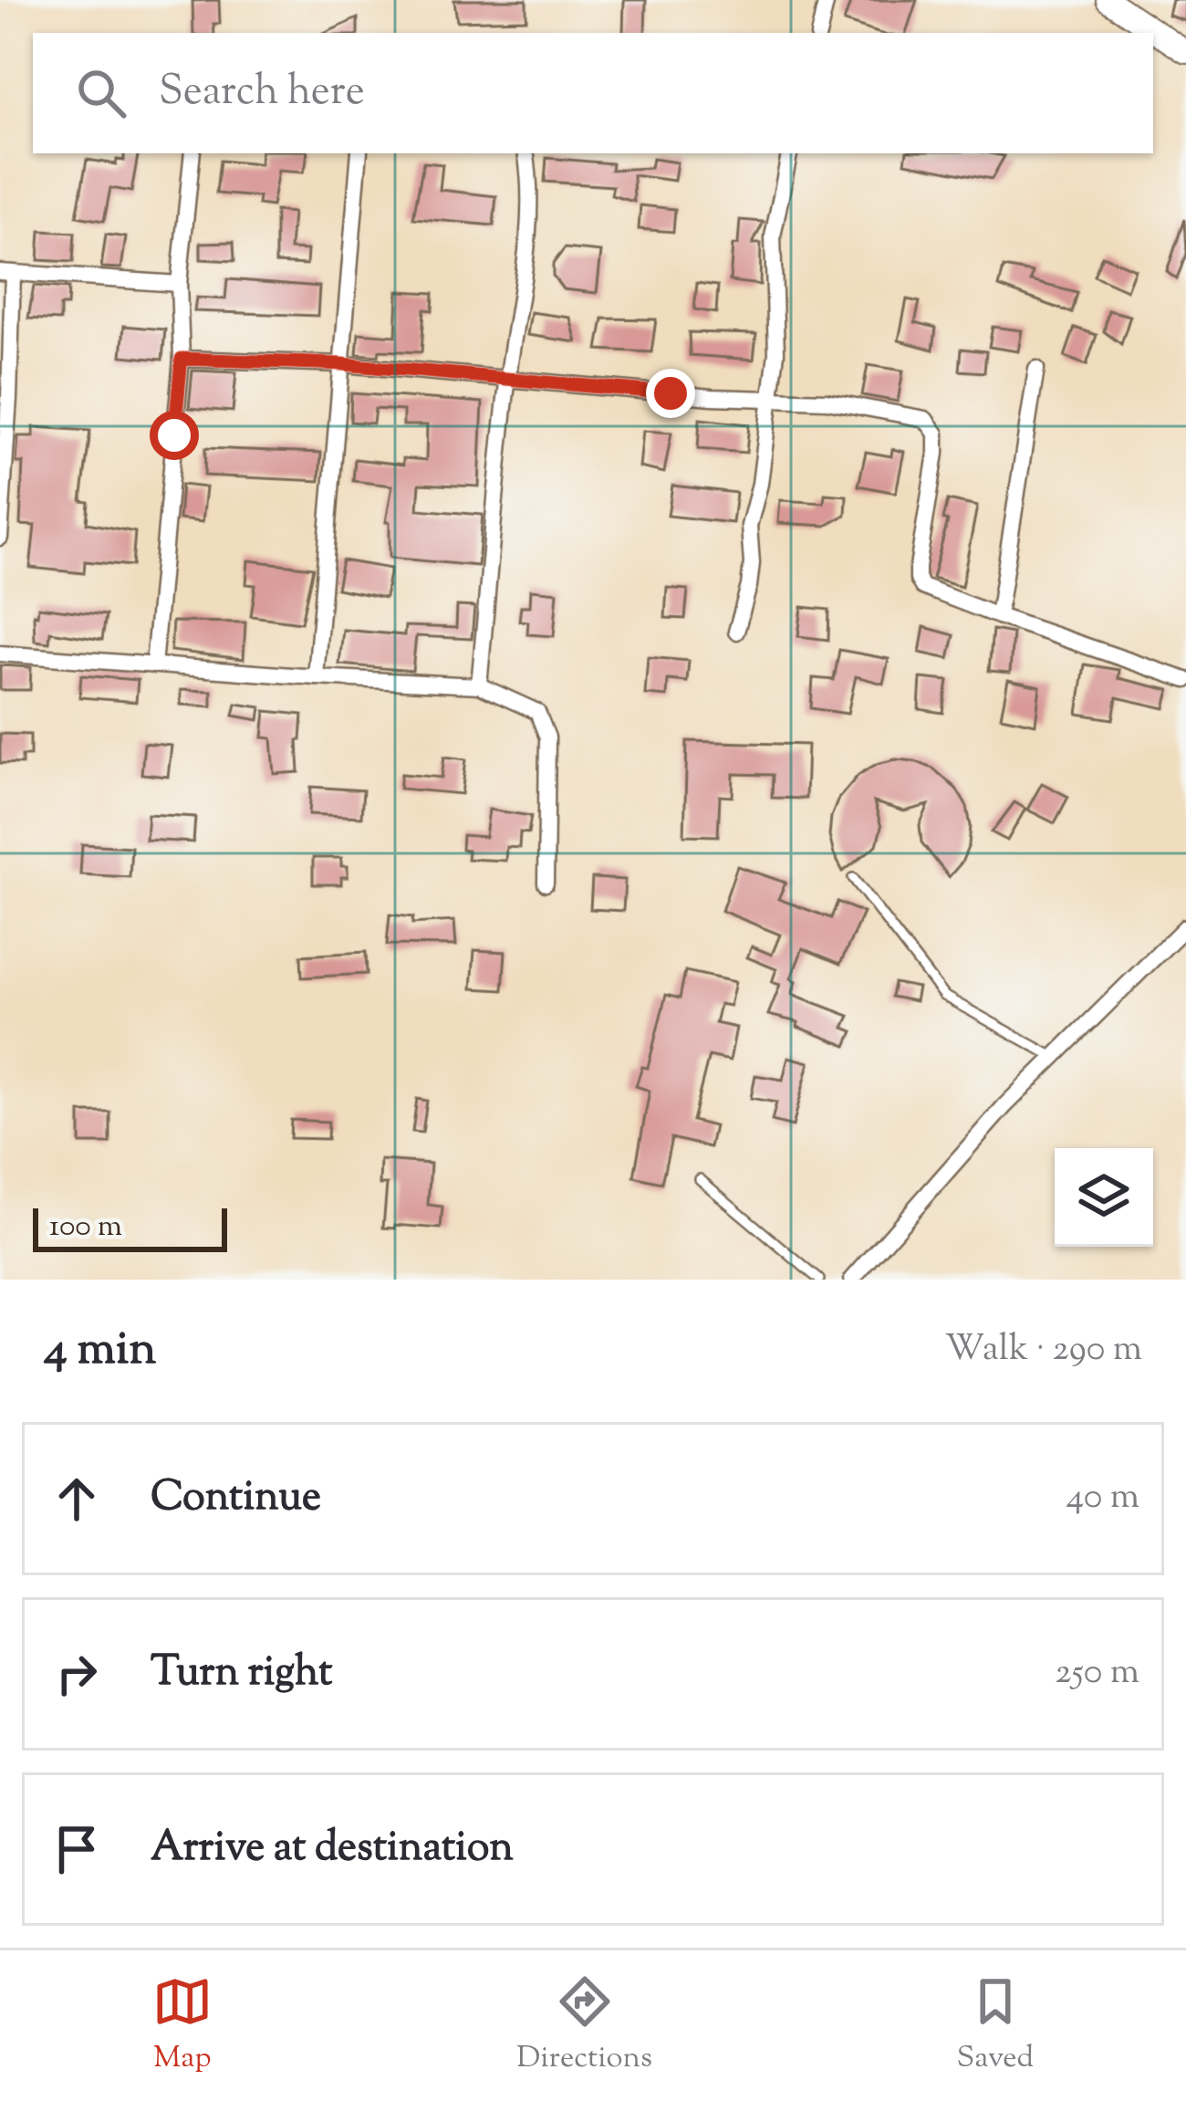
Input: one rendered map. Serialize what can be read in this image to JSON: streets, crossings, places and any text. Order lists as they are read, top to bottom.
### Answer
{
  "scale_bar": "100 m",
  "page": {
    "search": "Search here",
    "scale": "100 m",
    "heading": ["4 min", "Walk · 290 m"],
    "list": [
      ["Continue", "40 m"],
      ["Turn right", "250 m"],
      "Arrive at destination"
    ],
    "nav": ["Map", "Directions", "Saved"]
  }
}
